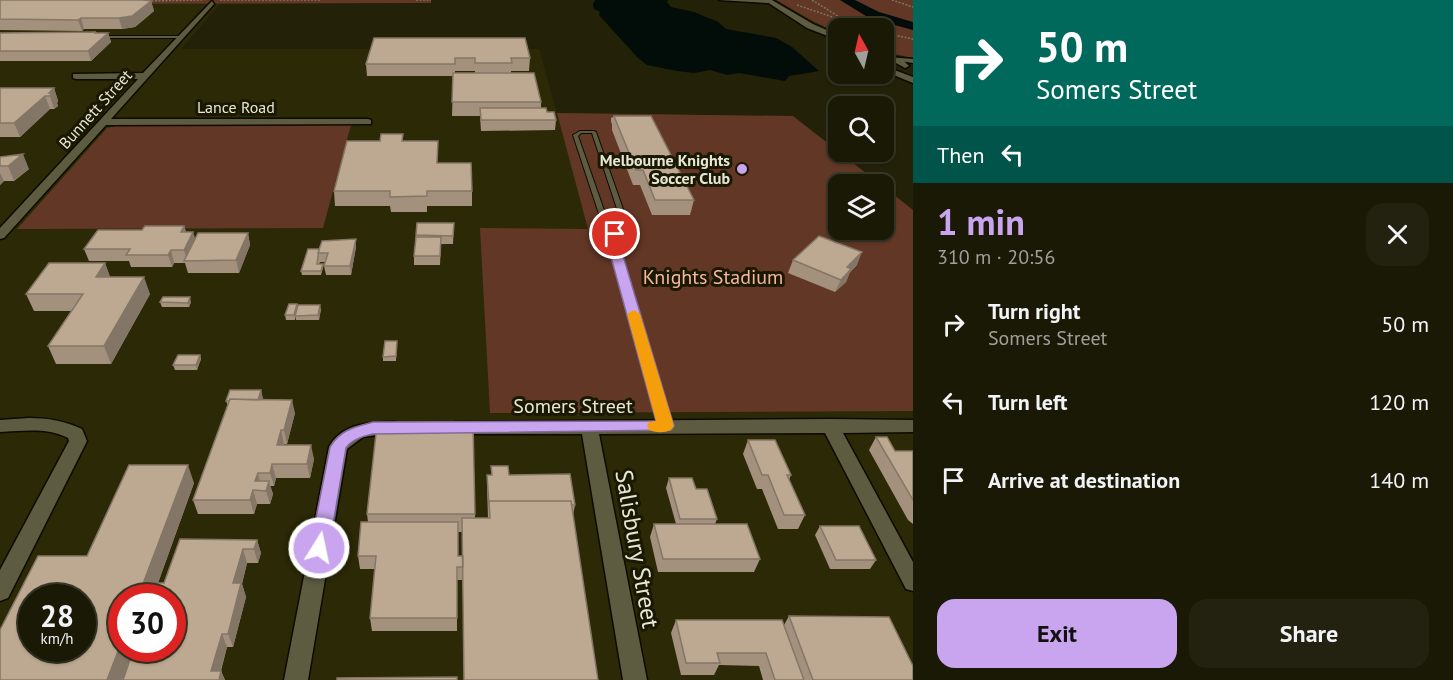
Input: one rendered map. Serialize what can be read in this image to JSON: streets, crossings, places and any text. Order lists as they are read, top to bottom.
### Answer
{
  "streets": {
    "street": [
      "Lance Road",
      "Bunnett Street",
      "Somers Street",
      "Salisbury Street"
    ]
  },
  "crossings": [
    ["Lance Road", "Bunnett Street"],
    ["Somers Street", "Salisbury Street"]
  ],
  "parks": ["Knights Stadium"],
  "places": ["Melbourne Knights Soccer Club"],
  "north": "top",
  "page": {
    "turn": ["50 m", "Somers Street"],
    "then": "Then",
    "heading": ["1 min", "310 m · 20:56"],
    "list": [
      {
        "name": "Turn right",
        "note": "Somers Street",
        "value": "50 m"
      },
      {
        "name": "Turn left",
        "value": "120 m"
      },
      {
        "name": "Arrive at destination",
        "value": "140 m"
      }
    ],
    "speed": "28 km/h",
    "limit": "30",
    "buttons": ["Exit", "Share"]
  }
}
